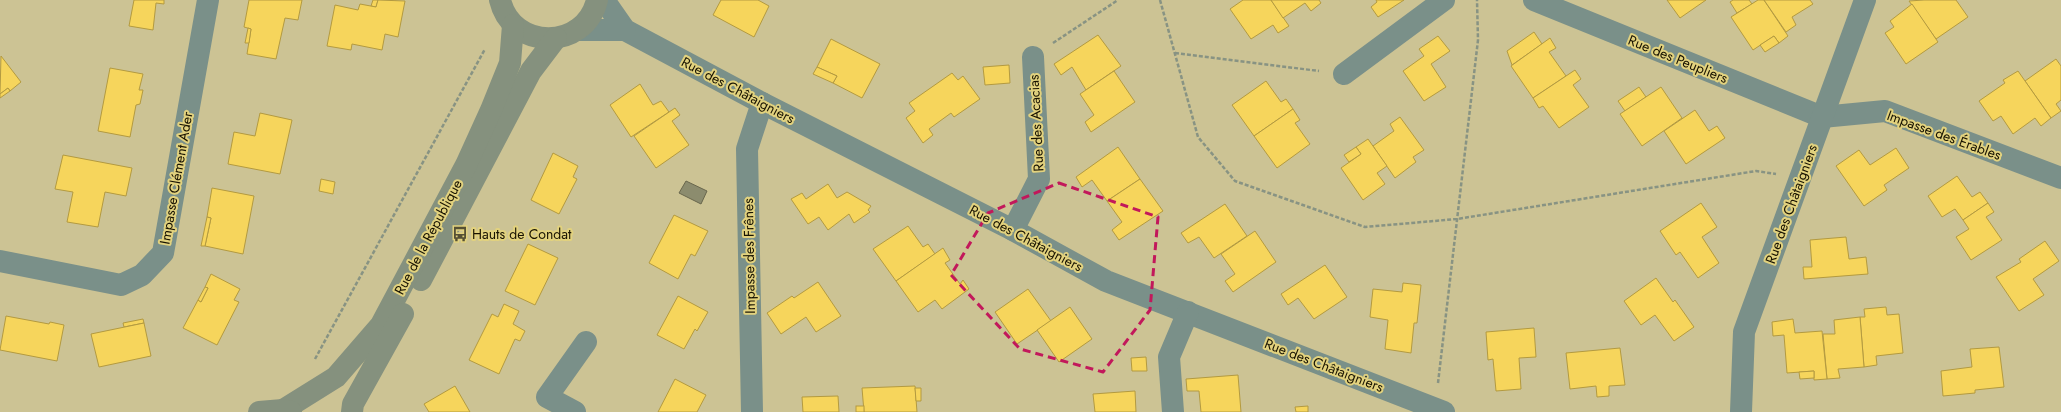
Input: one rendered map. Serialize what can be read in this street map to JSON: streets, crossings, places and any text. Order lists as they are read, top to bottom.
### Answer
{
  "streets": {
    "main road": ["Rue de la République"],
    "street": [
      "Rue des Peupliers",
      "Rue des Châtaigniers",
      "Rue des Acacias",
      "Impasse des Érables",
      "Impasse Clément Ader",
      "Impasse des Frênes"
    ]
  },
  "crossings": [
    ["Rue des Peupliers", "Rue des Châtaigniers"],
    ["Rue des Peupliers", "Impasse des Érables"],
    ["Rue des Châtaigniers", "Rue des Acacias"],
    ["Rue des Châtaigniers", "Impasse des Érables"],
    ["Rue des Châtaigniers", "Impasse des Frênes"]
  ],
  "places": {
    "bus stop": ["Hauts de Condat"]
  }
}
